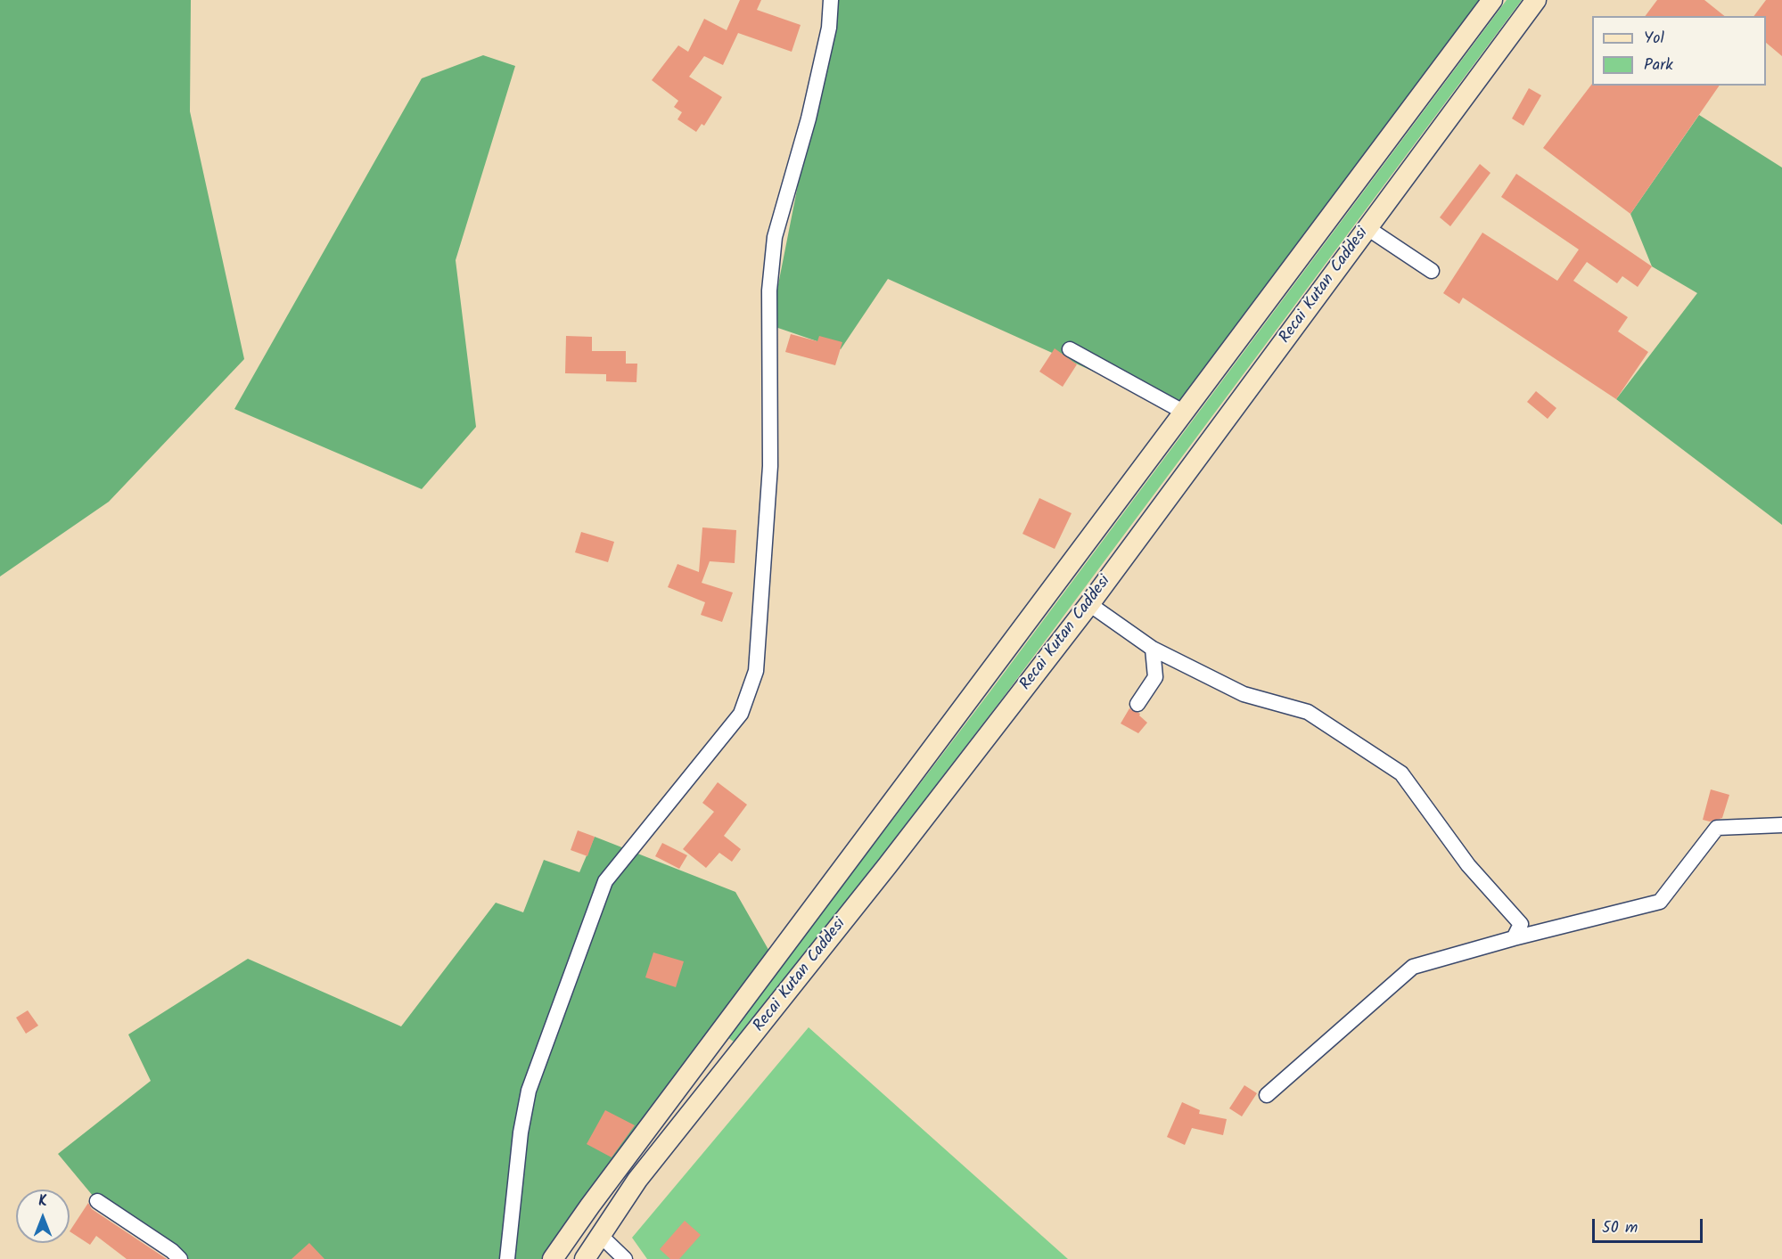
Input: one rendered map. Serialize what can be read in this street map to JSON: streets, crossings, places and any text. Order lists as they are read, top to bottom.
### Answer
{
  "streets": {
    "main road": ["Recai Kutan Caddesi"]
  },
  "legend": ["Yol", "Park"],
  "scale_bar": "50 m",
  "north": "top"
}
